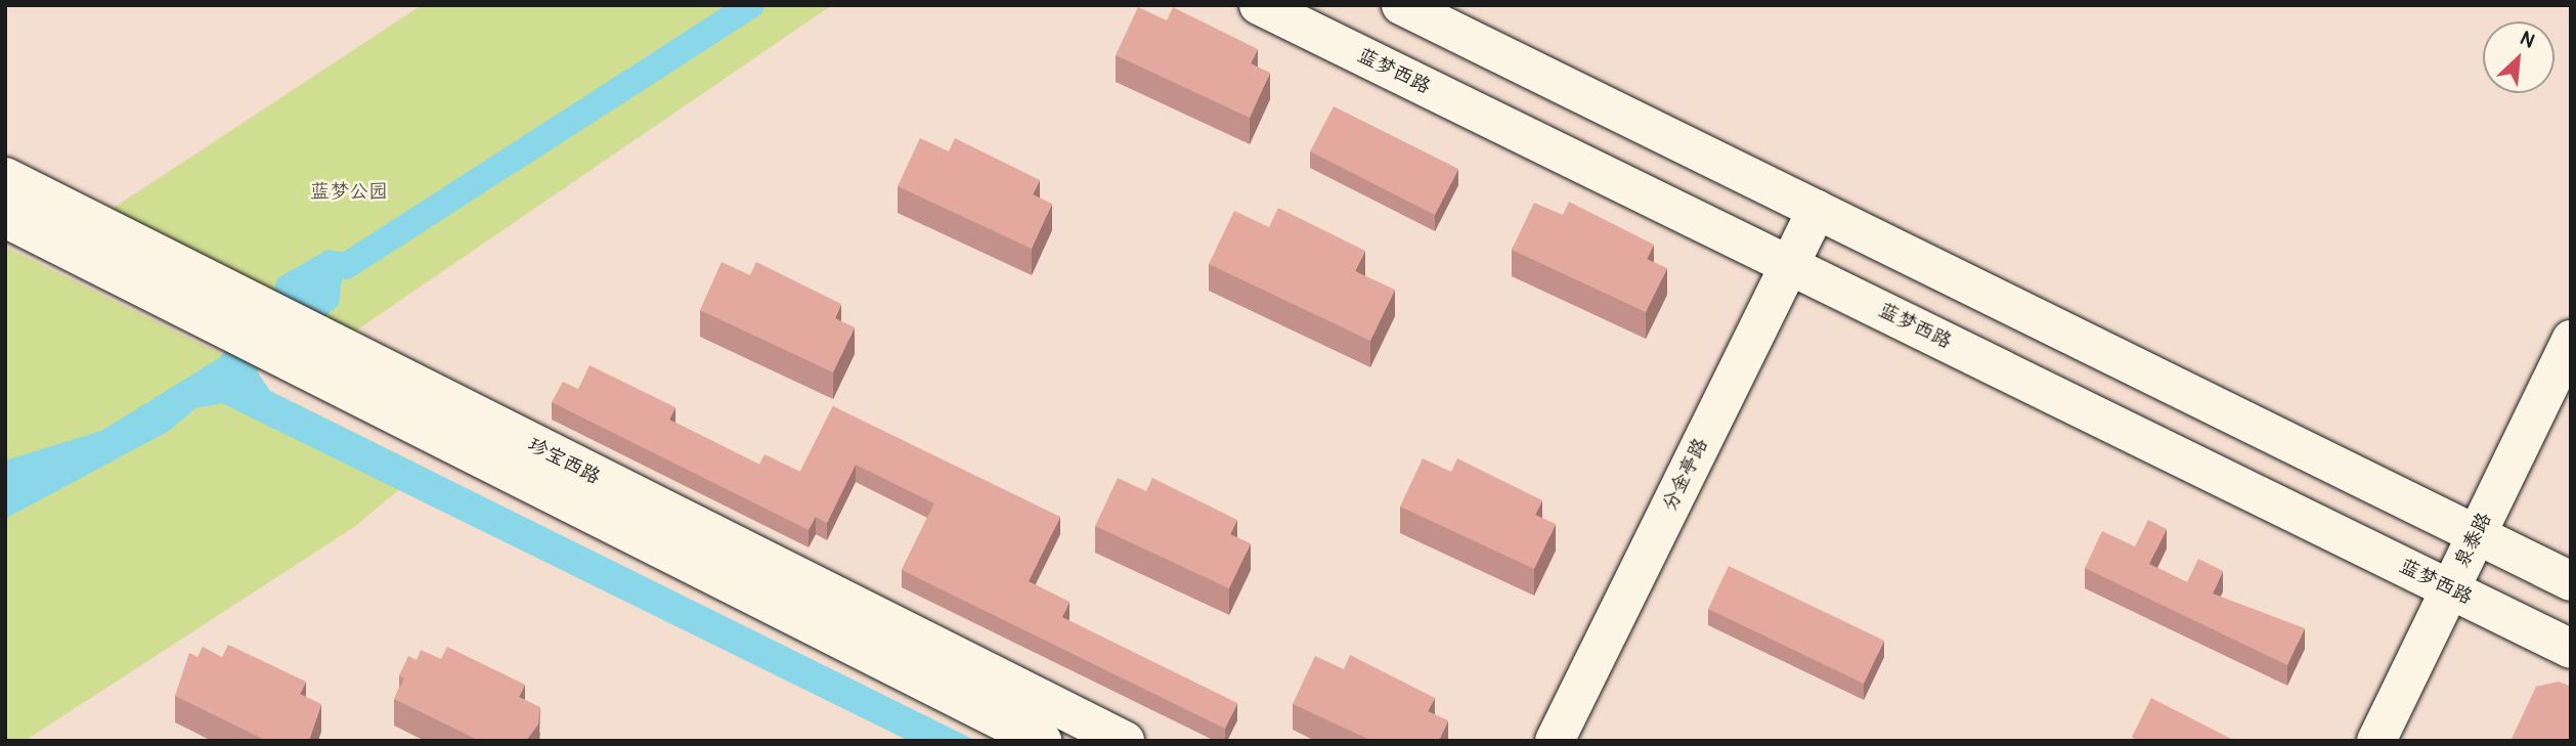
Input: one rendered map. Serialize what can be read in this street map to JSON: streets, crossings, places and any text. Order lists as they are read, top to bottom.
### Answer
{
  "streets": {
    "street": [
      "蓝梦西路",
      "珍宝西路",
      "分金亭路",
      "泉泰路"
    ]
  },
  "crossings": [
    ["蓝梦西路", "分金亭路"],
    ["蓝梦西路", "泉泰路"]
  ],
  "parks": ["蓝梦公园"],
  "north": "top right"
}
